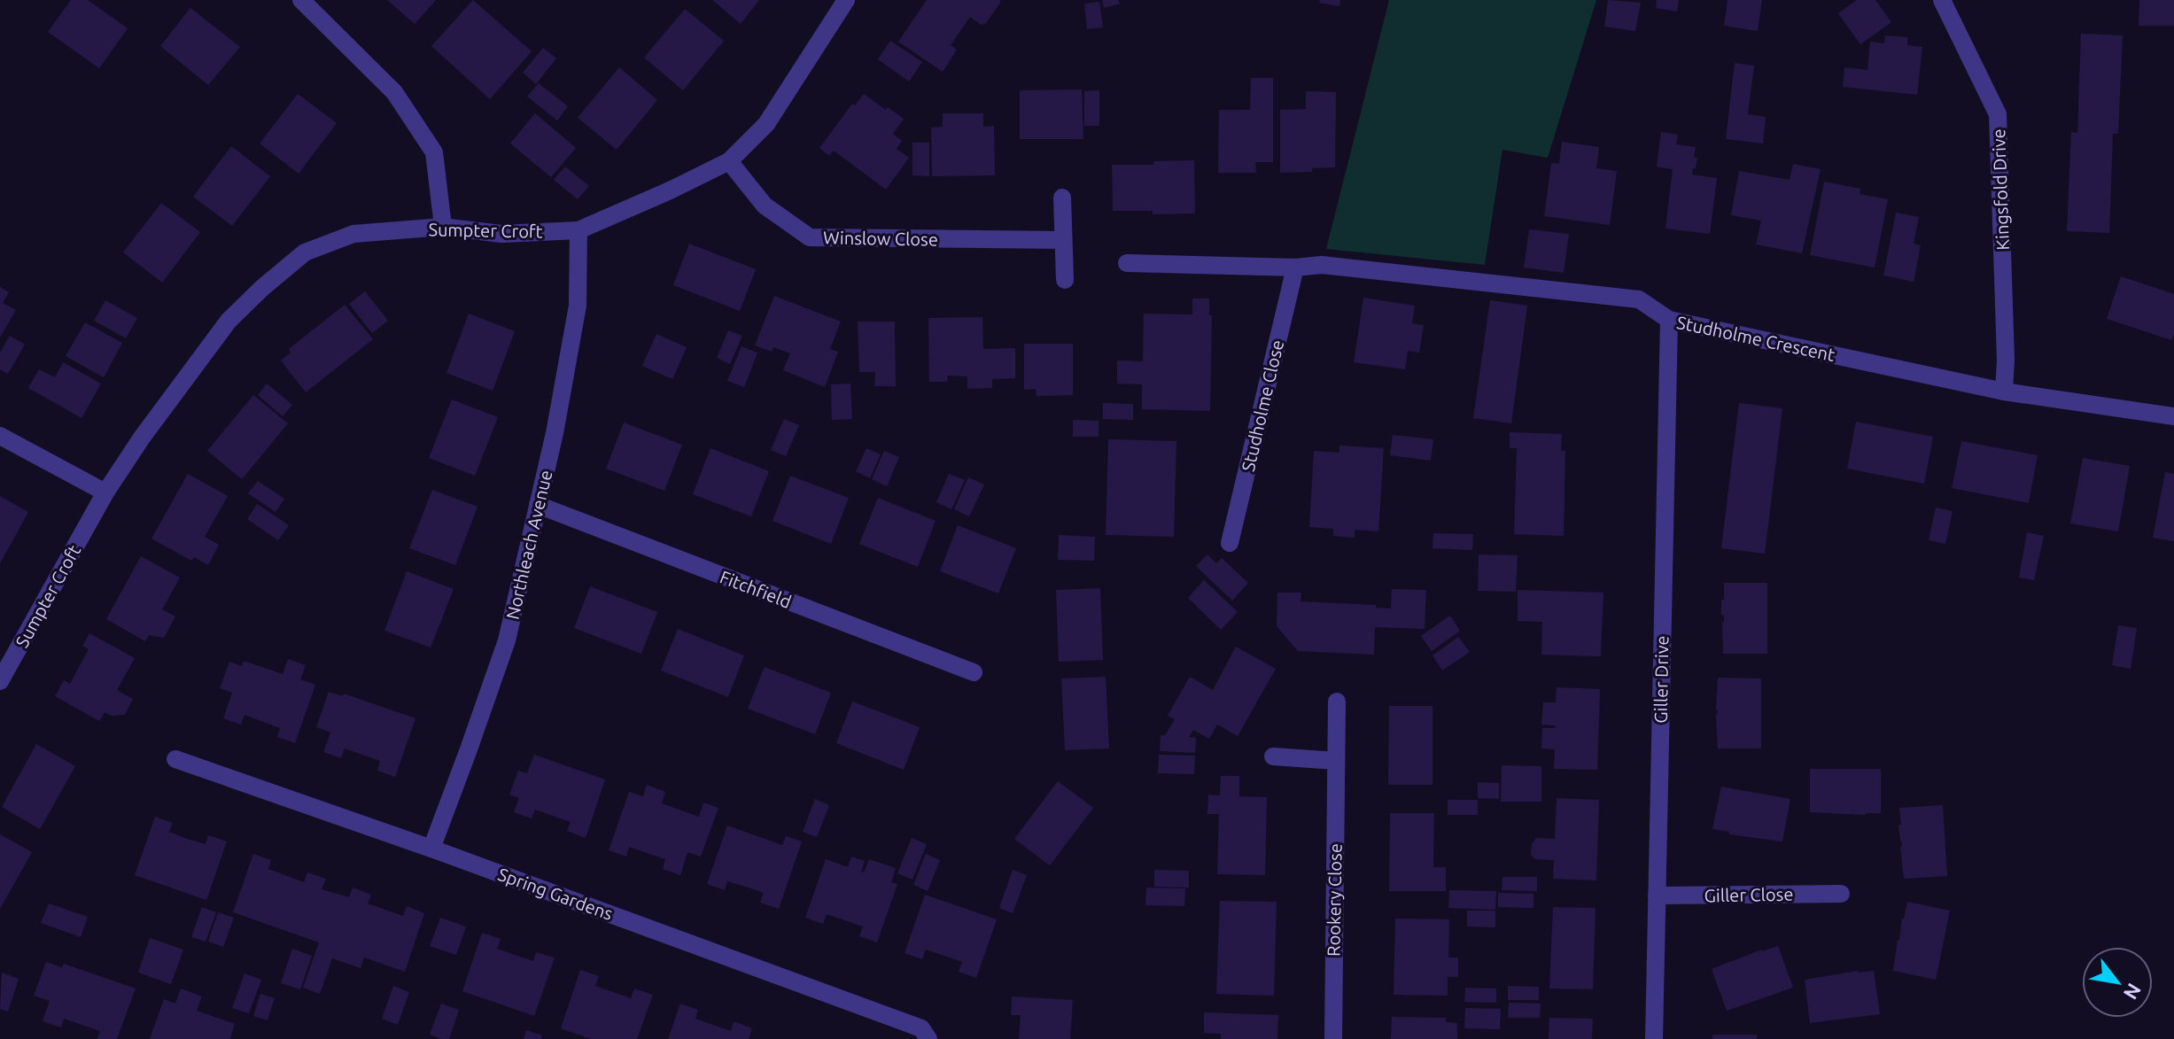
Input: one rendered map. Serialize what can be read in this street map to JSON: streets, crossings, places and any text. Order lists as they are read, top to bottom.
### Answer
{
  "streets": {
    "street": [
      "Kingsfold Drive",
      "Sumpter Croft",
      "Winslow Close",
      "Studholme Crescent",
      "Studholme Close",
      "Northleach Avenue",
      "Fitchfield",
      "Giller Drive",
      "Spring Gardens",
      "Giller Close",
      "Rookery Close"
    ]
  },
  "crossings": [
    ["Kingsfold Drive", "Studholme Crescent"],
    ["Sumpter Croft", "Winslow Close"],
    ["Sumpter Croft", "Northleach Avenue"],
    ["Studholme Crescent", "Studholme Close"],
    ["Studholme Crescent", "Giller Drive"],
    ["Northleach Avenue", "Fitchfield"],
    ["Northleach Avenue", "Spring Gardens"],
    ["Giller Drive", "Giller Close"]
  ],
  "north": "bottom right"
}
